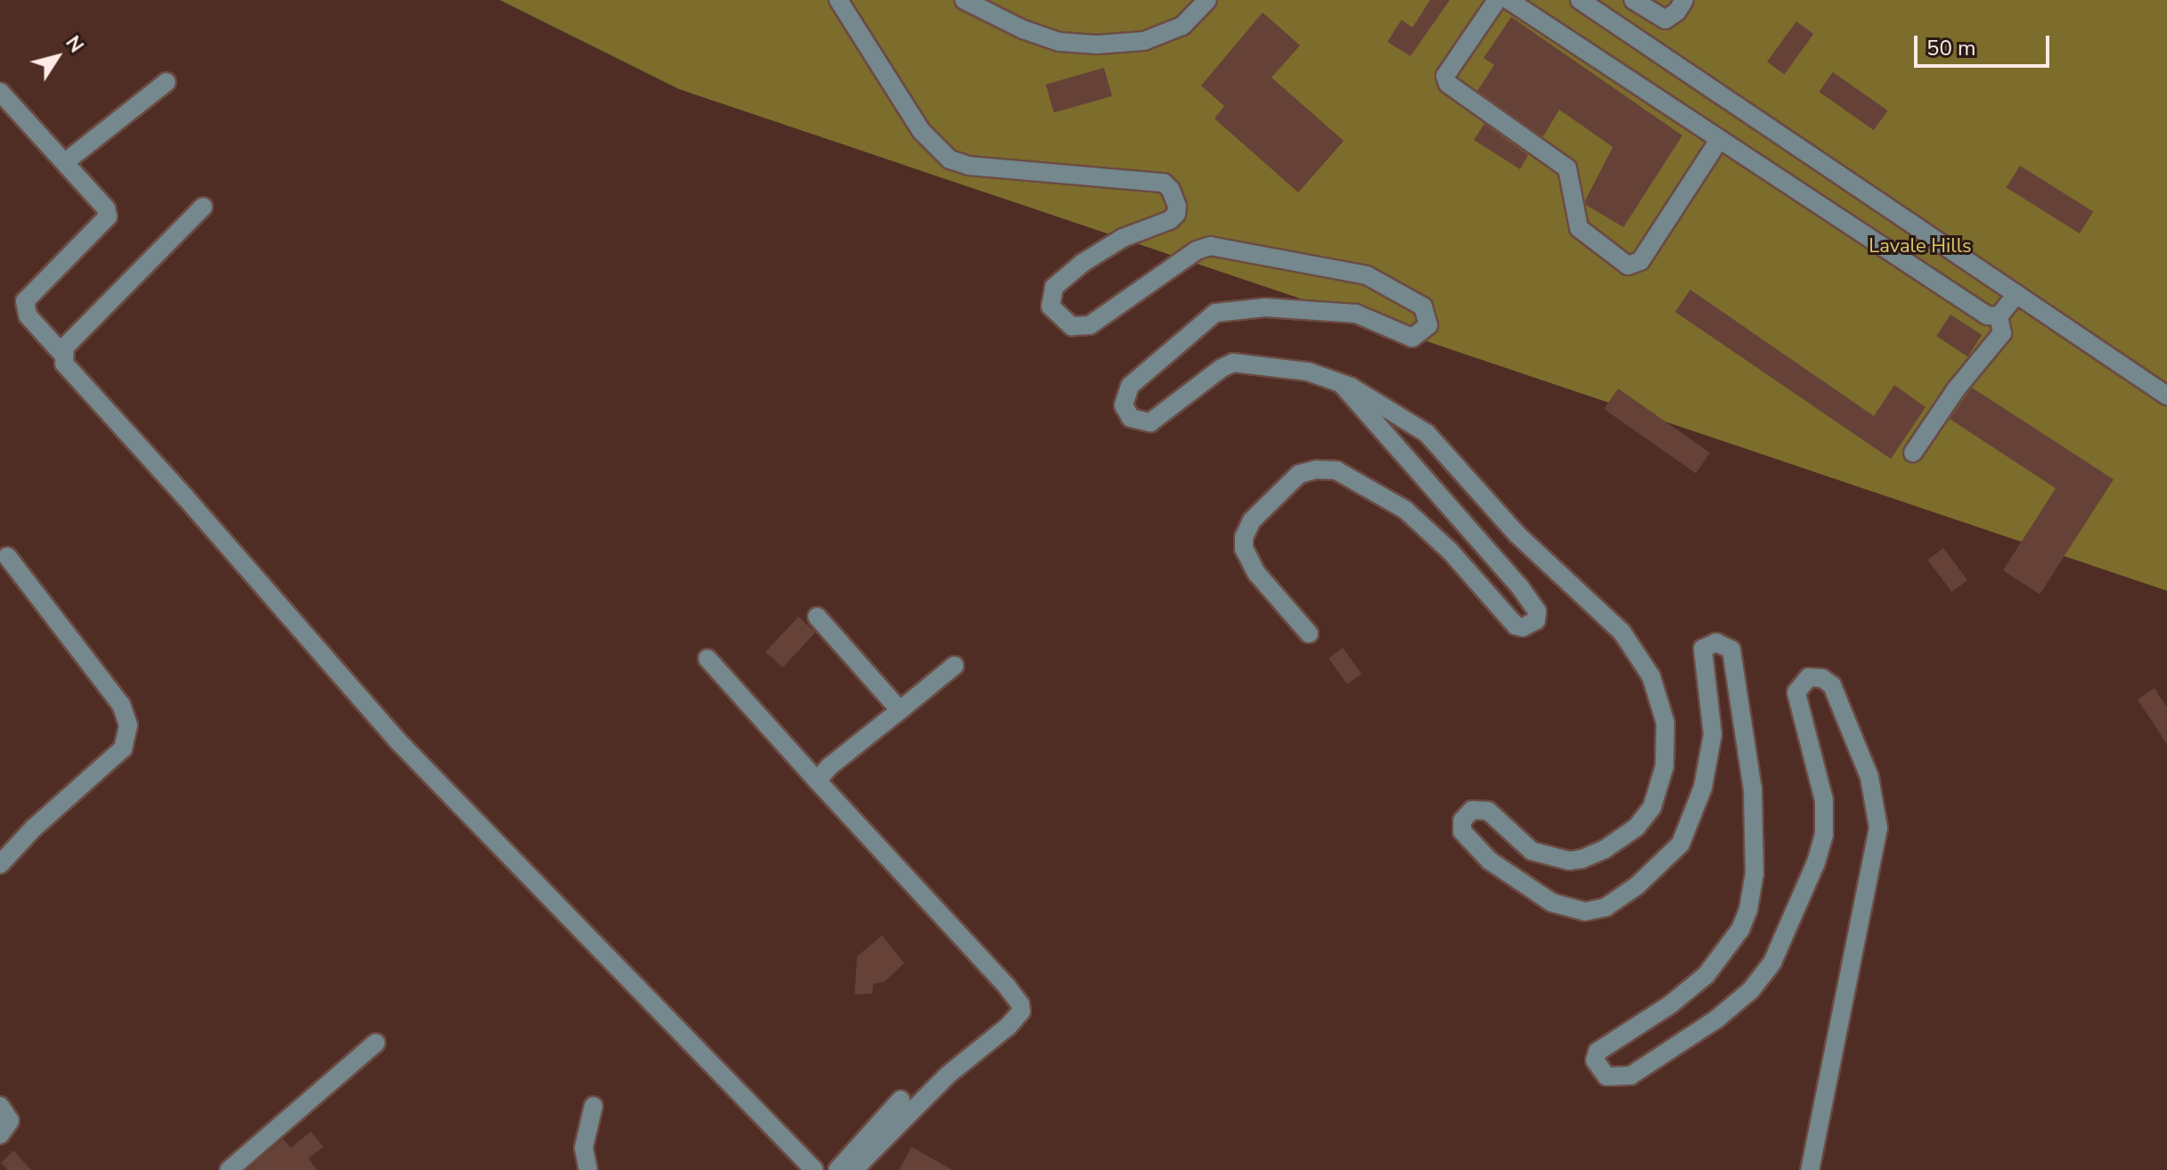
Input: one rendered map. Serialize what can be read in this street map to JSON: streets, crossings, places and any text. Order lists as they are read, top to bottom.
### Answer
{
  "parks": ["Lavale Hills"],
  "scale_bar": "50 m",
  "north": "top right"
}
